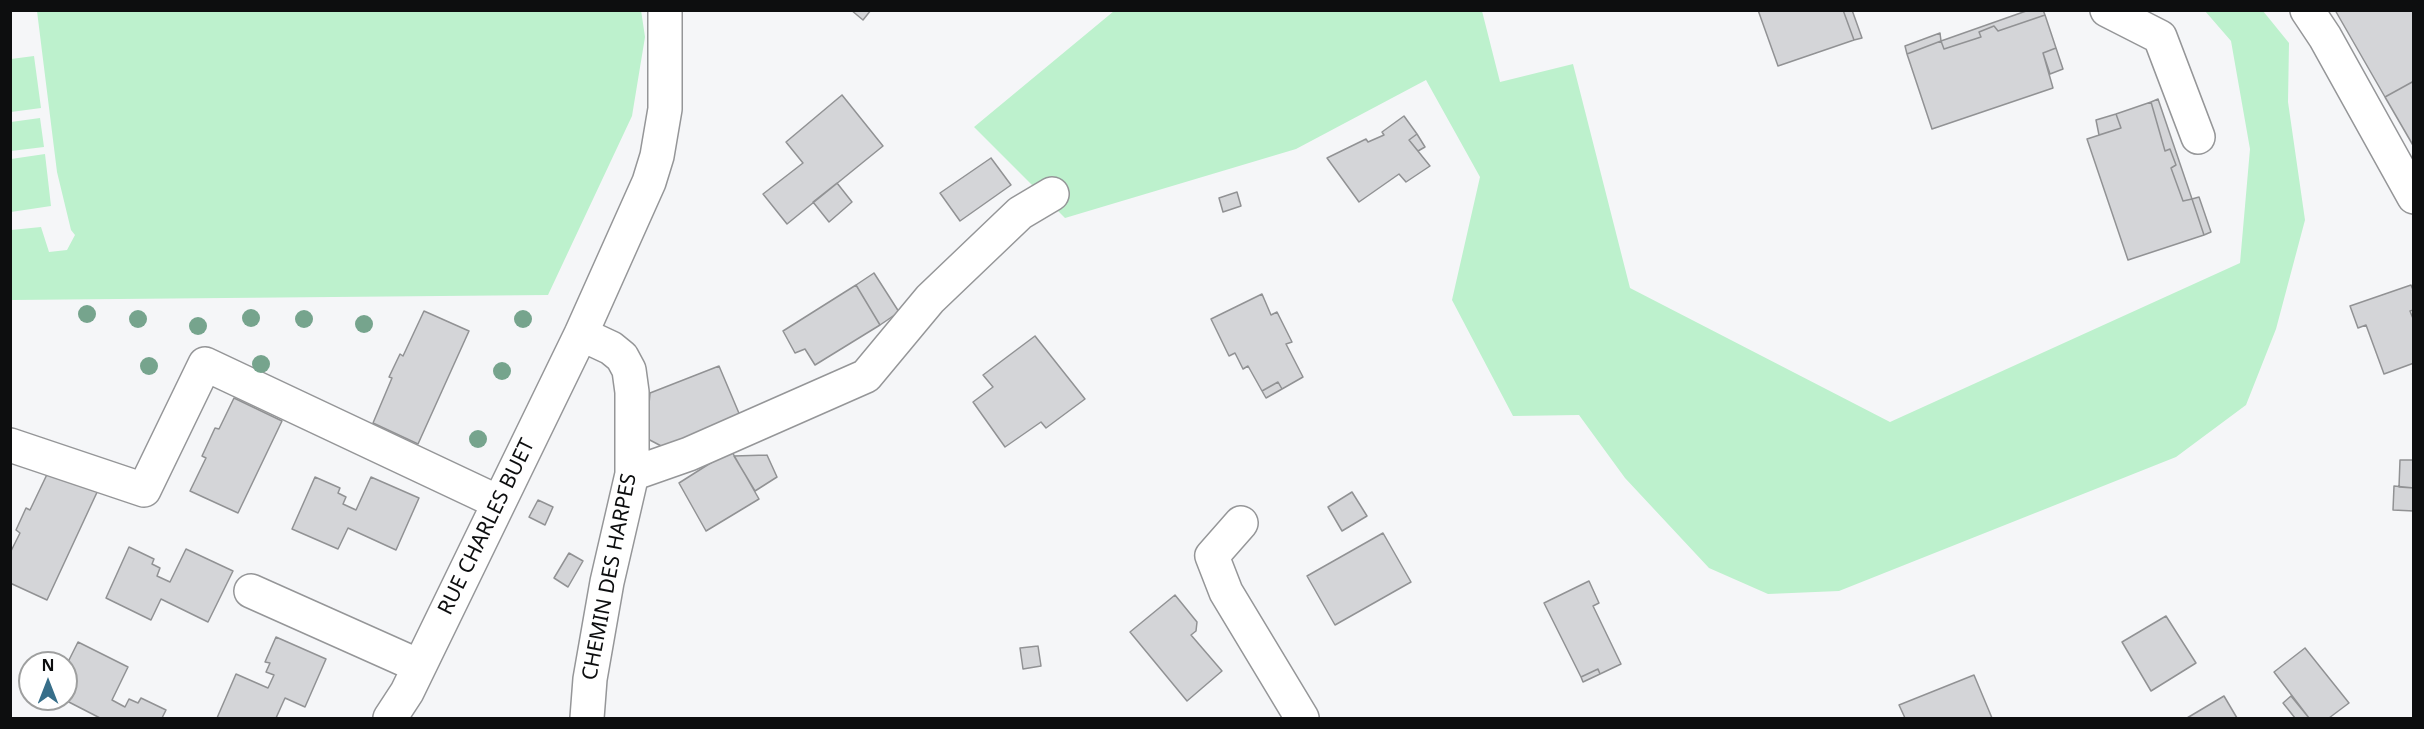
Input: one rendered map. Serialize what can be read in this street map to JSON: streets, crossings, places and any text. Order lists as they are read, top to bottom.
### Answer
{
  "streets": {
    "street": ["RUE CHARLES BUET", "CHEMIN DES HARPES"]
  },
  "crossings": [
    ["RUE CHARLES BUET", "CHEMIN DES HARPES"]
  ],
  "north": "top"
}
